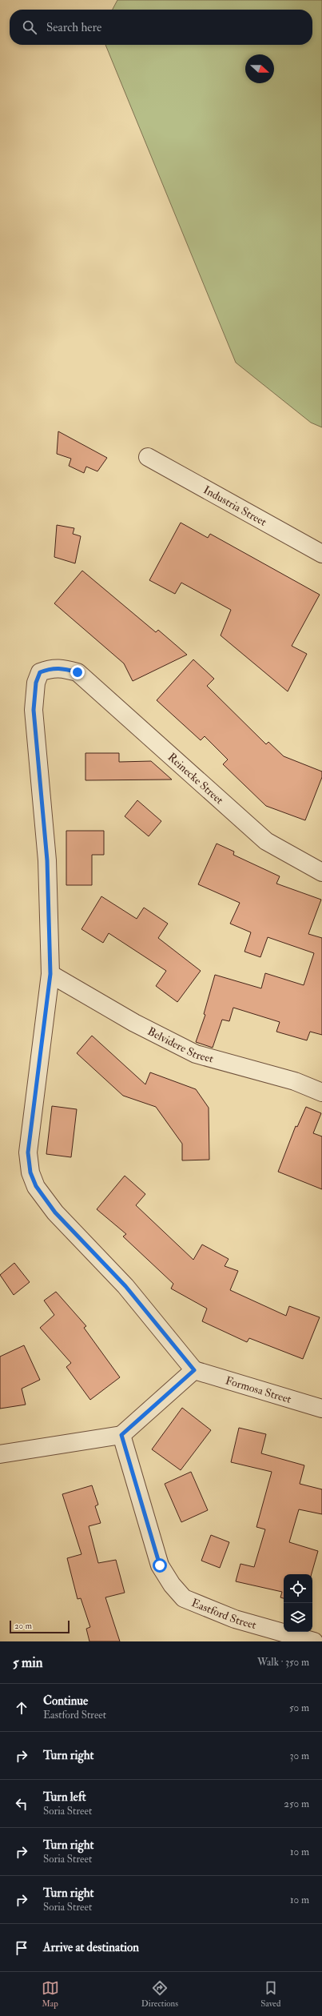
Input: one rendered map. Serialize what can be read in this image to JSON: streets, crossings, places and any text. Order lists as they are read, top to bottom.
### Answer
{
  "streets": {
    "street": [
      "Industria Street",
      "Reinecke Street",
      "Belvidere Street",
      "Formosa Street",
      "Eastford Street"
    ]
  },
  "crossings": [
    ["Reinecke Street", "Belvidere Street"]
  ],
  "scale_bar": "20 m",
  "north": "right",
  "page": {
    "search": "Search here",
    "scale": "20 m",
    "heading": ["5 min", "Walk · 350 m"],
    "list": [
      ["Continue", "Eastford Street", "50 m"],
      ["Turn right", "30 m"],
      ["Turn left", "Soria Street", "250 m"],
      ["Turn right", "Soria Street", "10 m"],
      ["Turn right", "Soria Street", "10 m"],
      "Arrive at destination"
    ],
    "nav": ["Map", "Directions", "Saved"]
  }
}
